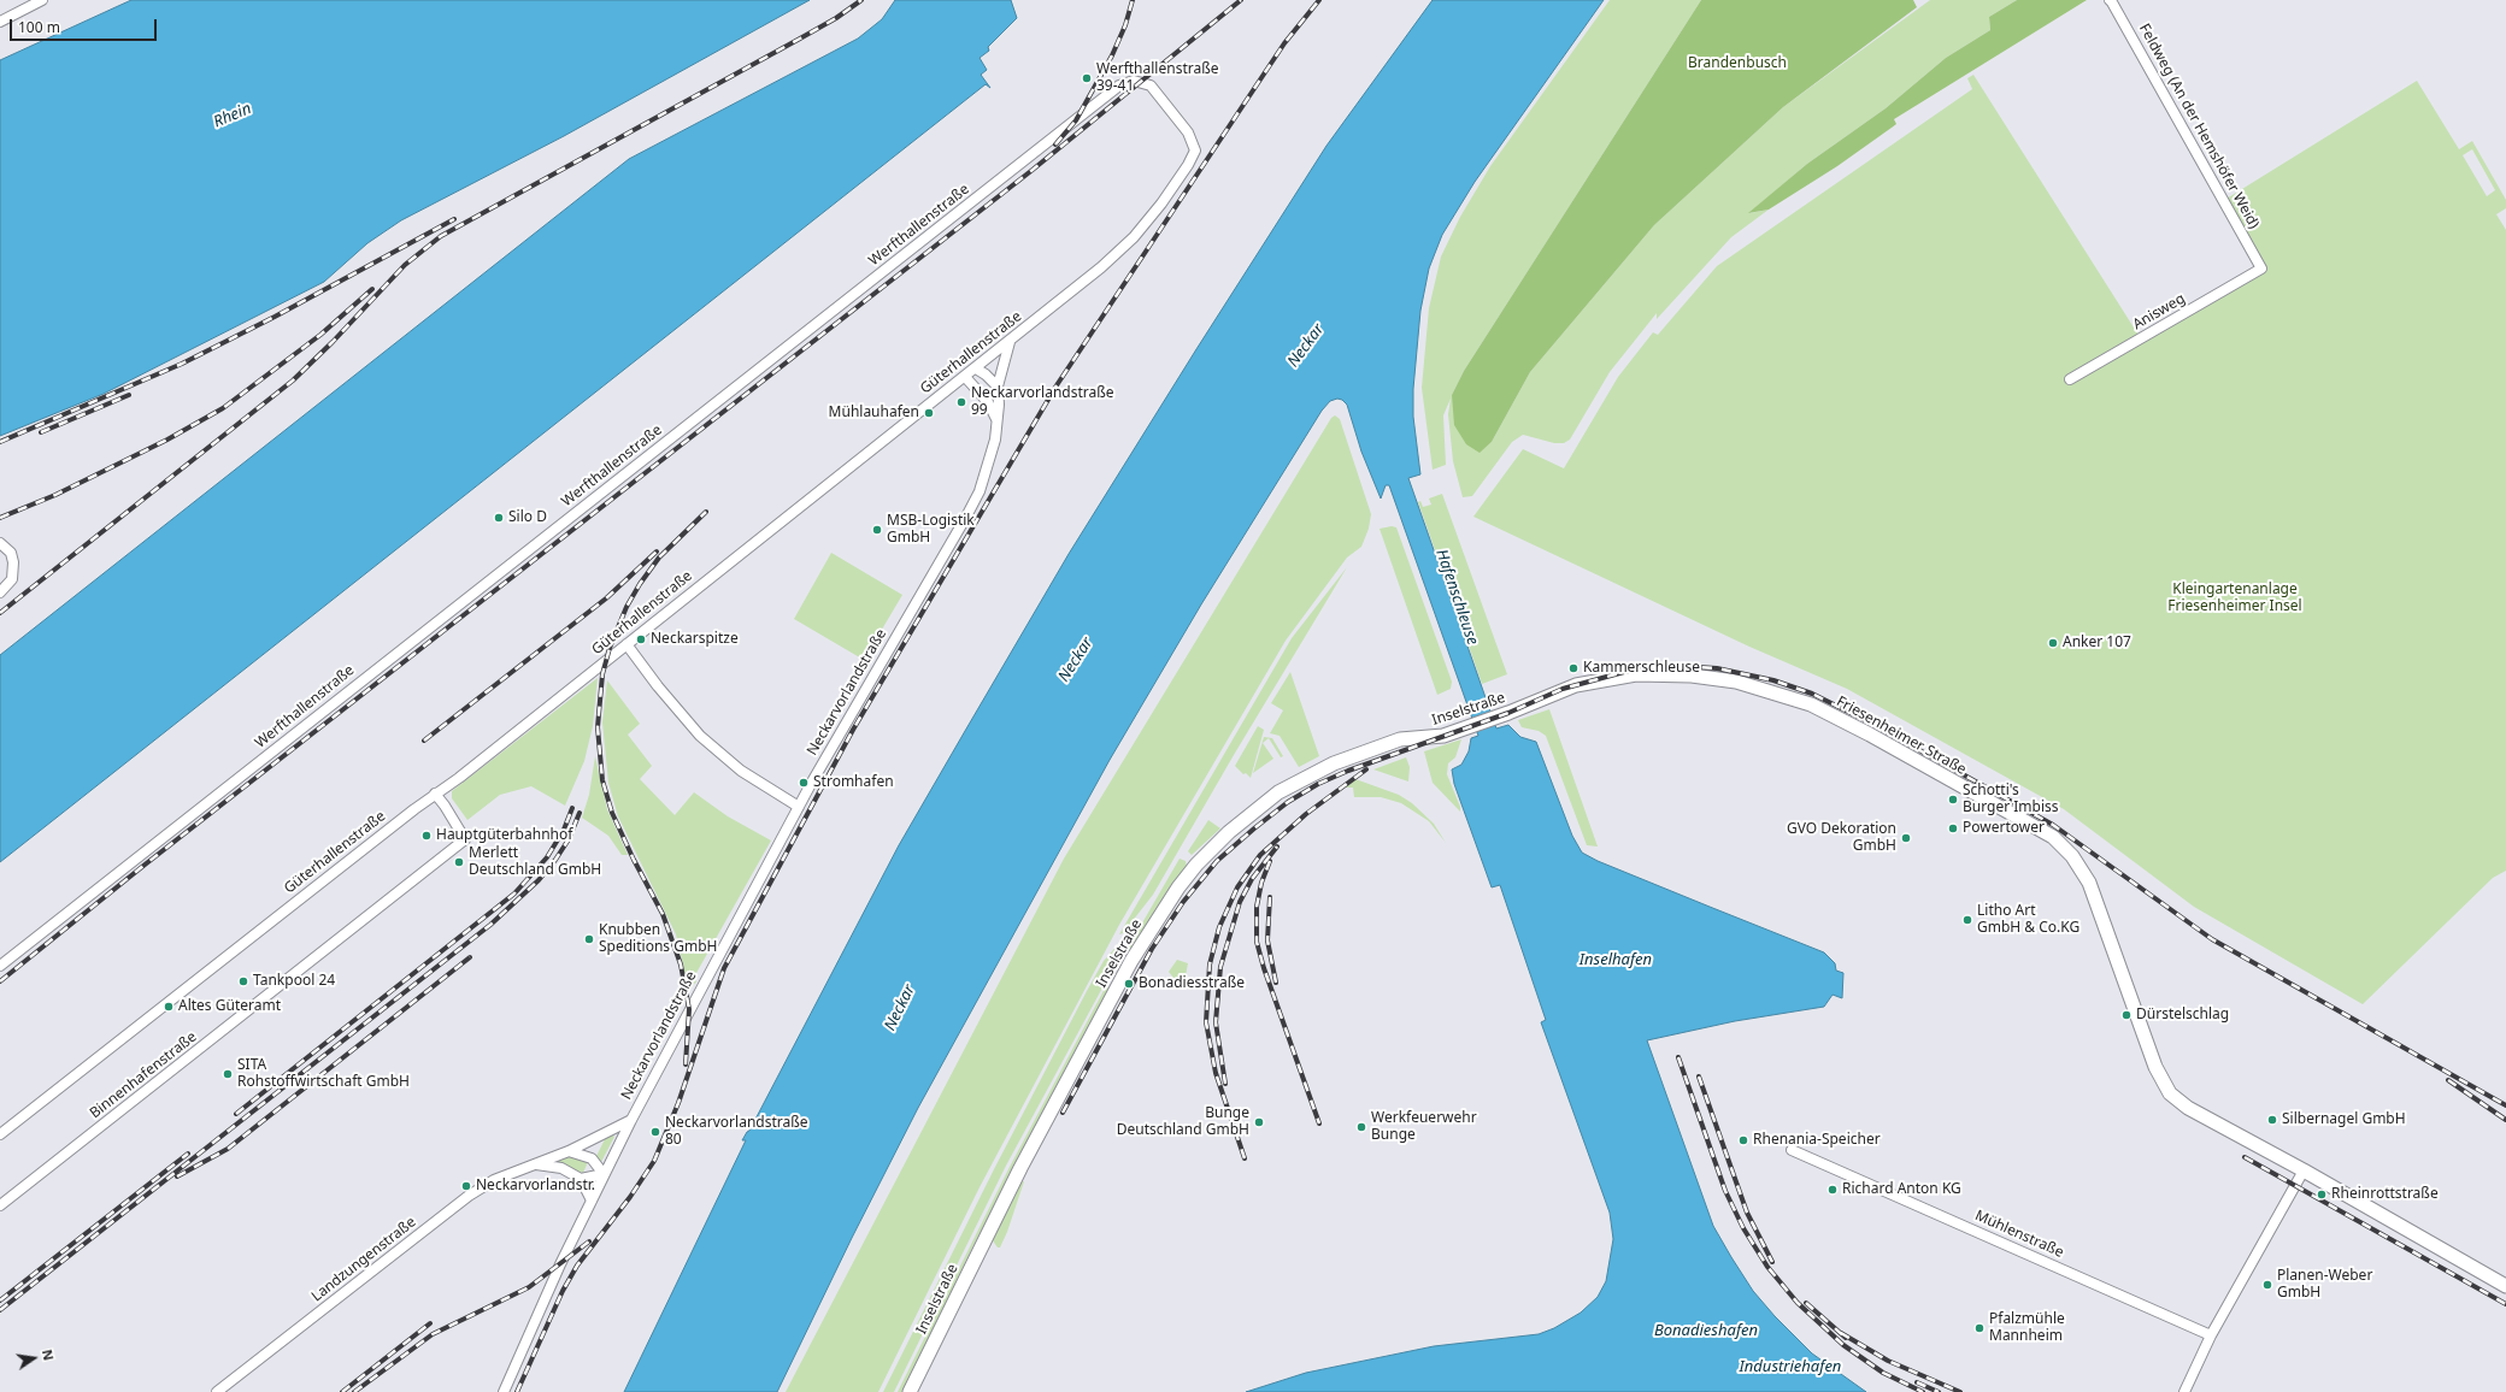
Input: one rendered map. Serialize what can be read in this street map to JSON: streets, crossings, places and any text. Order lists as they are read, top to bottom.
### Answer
{
  "streets": {
    "street": [
      "Feldweg (An der Hemshöfer Weid)",
      "Werfthallenstraße",
      "Anisweg",
      "Güterhallenstraße",
      "Neckarvorlandstraße",
      "Inselstraße",
      "Friesenheimer Straße",
      "Binnenhafenstraße",
      "Mühlenstraße",
      "Landzungenstraße"
    ]
  },
  "crossings": [
    ["Feldweg (An der Hemshöfer Weid)", "Anisweg"],
    ["Werfthallenstraße", "Güterhallenstraße"],
    ["Güterhallenstraße", "Neckarvorlandstraße"],
    ["Güterhallenstraße", "Binnenhafenstraße"],
    ["Neckarvorlandstraße", "Landzungenstraße"],
    ["Inselstraße", "Friesenheimer Straße"]
  ],
  "water": [
    "Rhein",
    "Neckar",
    "Hafenschleuse",
    "Inselhafen",
    "Bonadieshafen",
    "Industriehafen"
  ],
  "parks": ["Brandenbusch", "Kleingartenanlage Friesenheimer Insel"],
  "places": [
    "Werfthallenstraße 39-41",
    "Neckarvorlandstraße 99",
    "Mühlauhafen",
    "Silo D",
    "MSB-Logistik GmbH",
    "Neckarspitze",
    "Anker 107",
    "Kammerschleuse",
    "Stromhafen",
    "Schotti's Burger Imbiss",
    "Powertower",
    "Hauptgüterbahnhof",
    "GVO Dekoration GmbH",
    "Merlett Deutschland GmbH",
    "Litho Art GmbH & Co.KG",
    "Knubben Speditions GmbH",
    "Tankpool 24",
    "Bonadiesstraße",
    "Altes Güteramt",
    "Dürstelschlag",
    "SITA Rohstoffwirtschaft GmbH",
    "Silbernagel GmbH",
    "Bunge Deutschland GmbH",
    "Werkfeuerwehr Bunge",
    "Neckarvorlandstraße 80",
    "Rhenania-Speicher",
    "Neckarvorlandstr.",
    "Richard Anton KG",
    "Rheinrottstraße",
    "Planen-Weber GmbH",
    "Pfalzmühle Mannheim"
  ],
  "scale_bar": "100 m",
  "north": "right"
}
